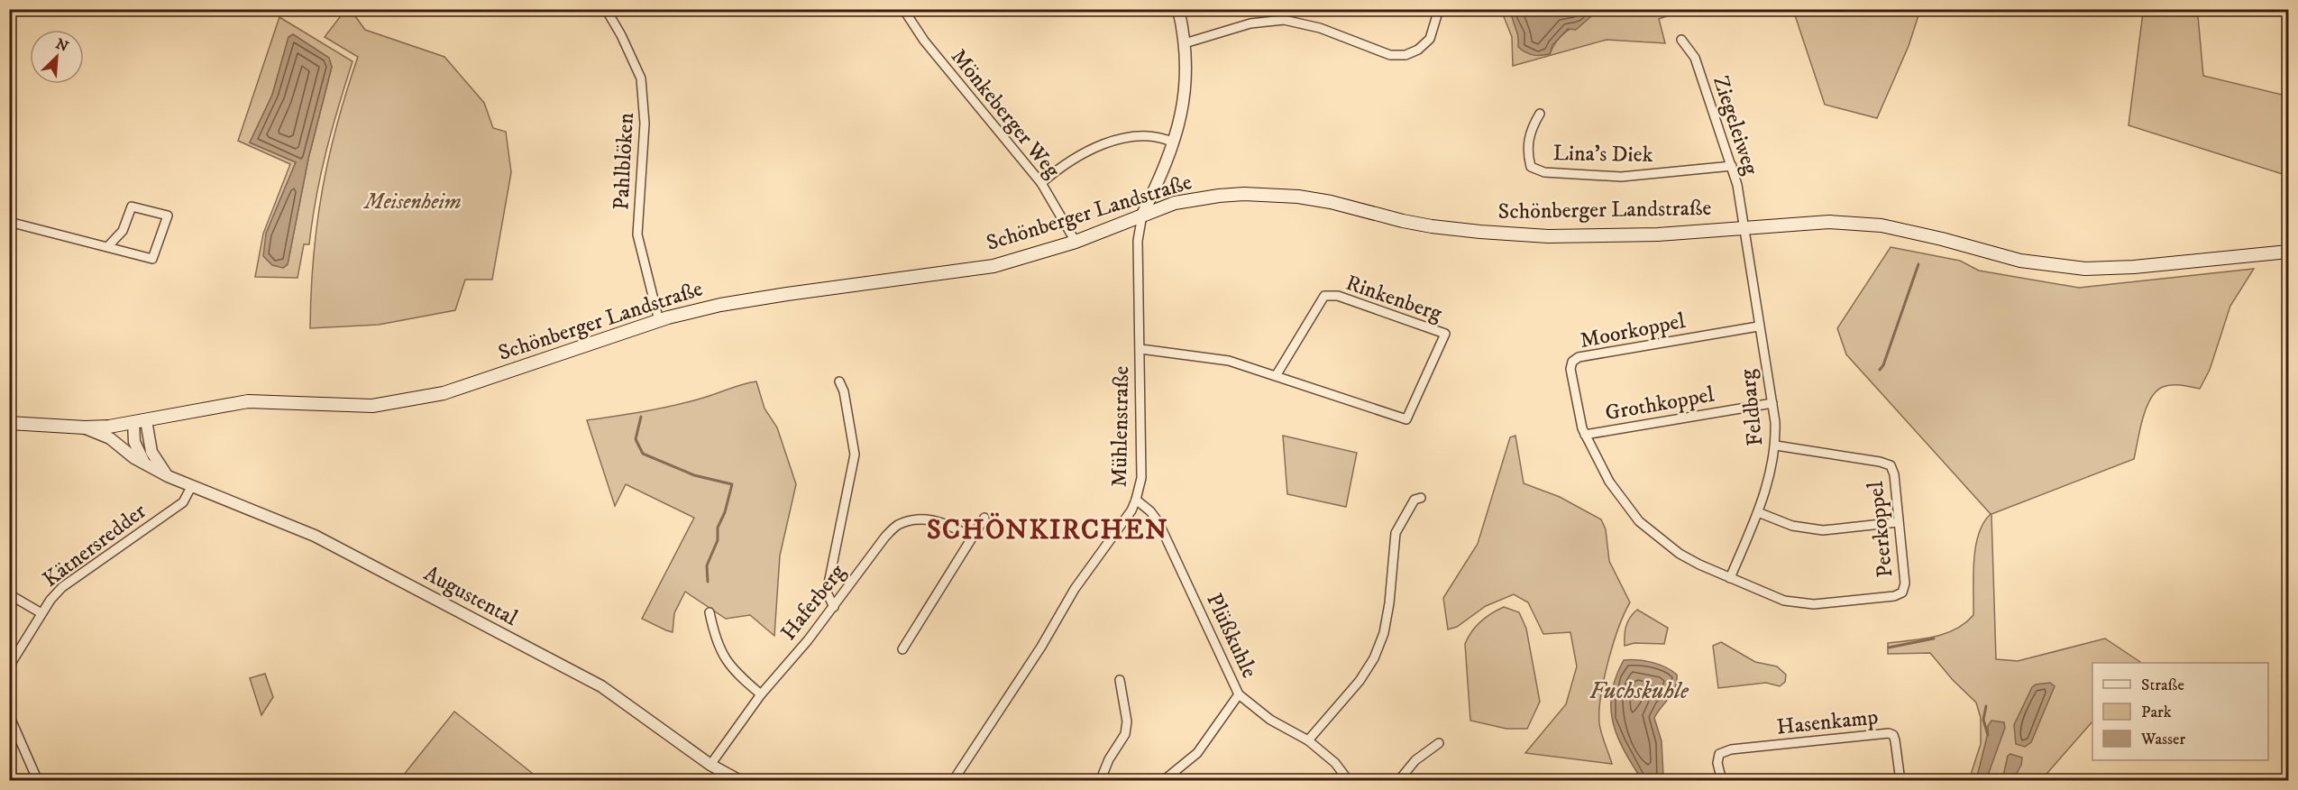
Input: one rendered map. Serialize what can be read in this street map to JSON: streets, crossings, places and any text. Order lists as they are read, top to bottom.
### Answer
{
  "streets": {
    "main road": ["Schönberger Landstraße"],
    "street": [
      "Mönkeberger Weg",
      "Ziegeleiweg",
      "Lina's Diek",
      "Pahlblöken",
      "Rinkenberg",
      "Moorkoppel",
      "Grothkoppel",
      "Feldbarg",
      "Mühlenstraße",
      "Peerkoppel",
      "Kätnersredder",
      "Augustental",
      "Haferberg",
      "Plüßkuhle",
      "Hasenkamp"
    ]
  },
  "crossings": [
    ["Mönkeberger Weg", "Schönberger Landstraße"],
    ["Ziegeleiweg", "Lina's Diek"],
    ["Ziegeleiweg", "Schönberger Landstraße"],
    ["Ziegeleiweg", "Feldbarg"],
    ["Pahlblöken", "Schönberger Landstraße"],
    ["Schönberger Landstraße", "Feldbarg"],
    ["Schönberger Landstraße", "Mühlenstraße"],
    ["Schönberger Landstraße", "Augustental"],
    ["Rinkenberg", "Mühlenstraße"],
    ["Moorkoppel", "Grothkoppel"],
    ["Moorkoppel", "Feldbarg"],
    ["Moorkoppel", "Peerkoppel"],
    ["Grothkoppel", "Feldbarg"],
    ["Feldbarg", "Peerkoppel"],
    ["Mühlenstraße", "Plüßkuhle"],
    ["Kätnersredder", "Augustental"],
    ["Augustental", "Haferberg"]
  ],
  "districts": ["SCHÖNKIRCHEN"],
  "water": ["Fuchskuhle"],
  "parks": ["Meisenheim"],
  "legend": ["Straße", "Park", "Wasser"],
  "north": "top right"
}
